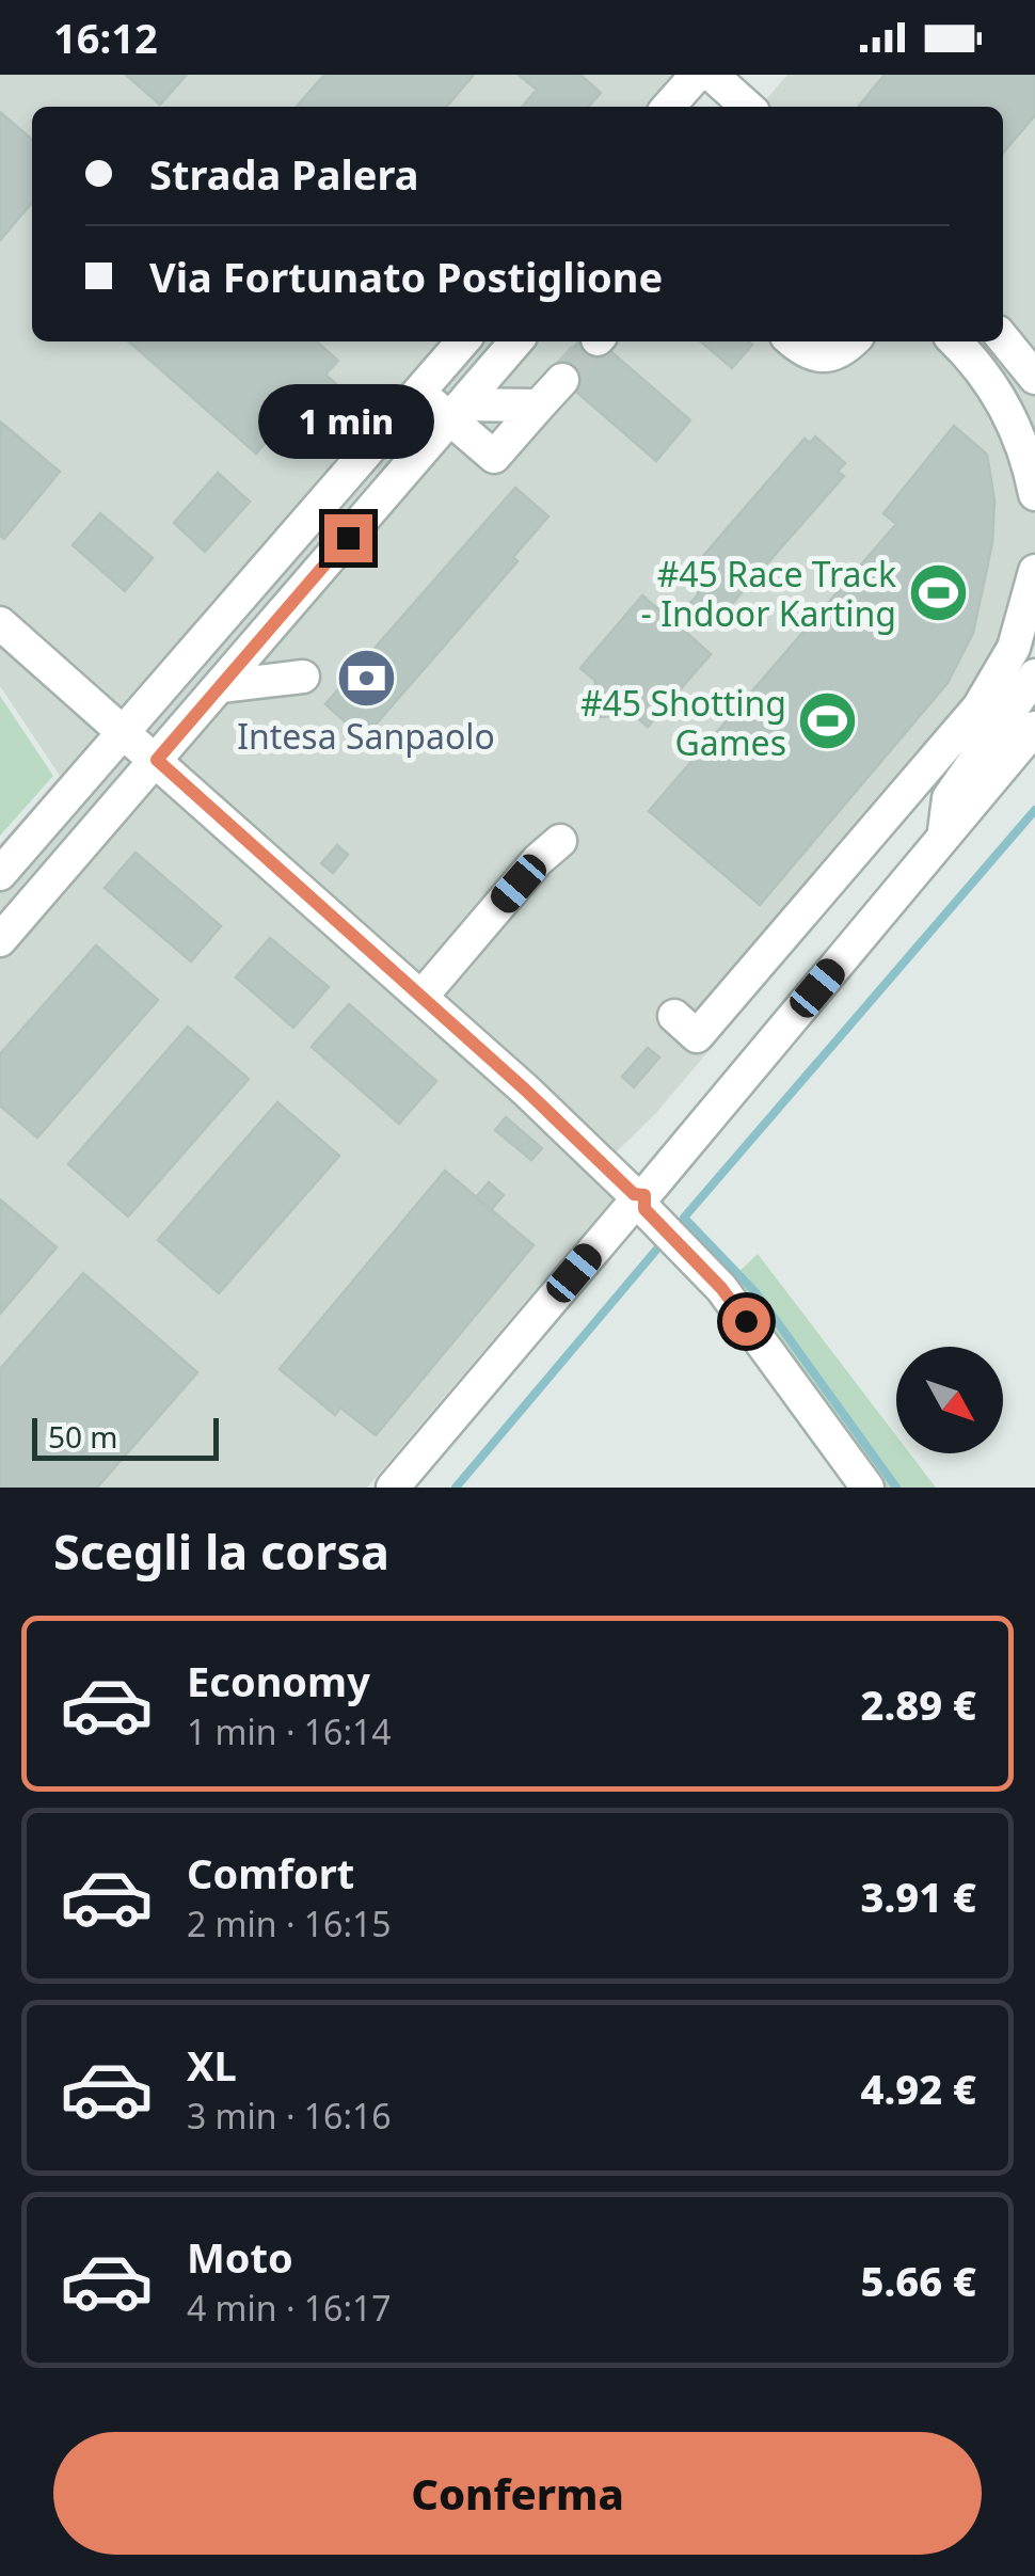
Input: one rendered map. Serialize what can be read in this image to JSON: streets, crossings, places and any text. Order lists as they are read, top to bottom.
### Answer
{
  "places": {
    "sports": ["#45 Race Track - Indoor Karting", "#45 Shotting Games"],
    "bank": ["Intesa Sanpaolo"]
  },
  "scale_bar": "50 m",
  "north": "bottom right",
  "page": {
    "status": "16:12",
    "banner": ["Strada Palera", "Via Fortunato Postiglione"],
    "bubble": "1 min",
    "scale": "50 m",
    "heading": "Scegli la corsa",
    "list": [
      {
        "name": "Economy",
        "note": "1 min · 16:14",
        "value": "2.89 €"
      },
      {
        "name": "Comfort",
        "note": "2 min · 16:15",
        "value": "3.91 €"
      },
      {
        "name": "XL",
        "note": "3 min · 16:16",
        "value": "4.92 €"
      },
      {
        "name": "Moto",
        "note": "4 min · 16:17",
        "value": "5.66 €"
      }
    ],
    "buttons": "Conferma"
  }
}
